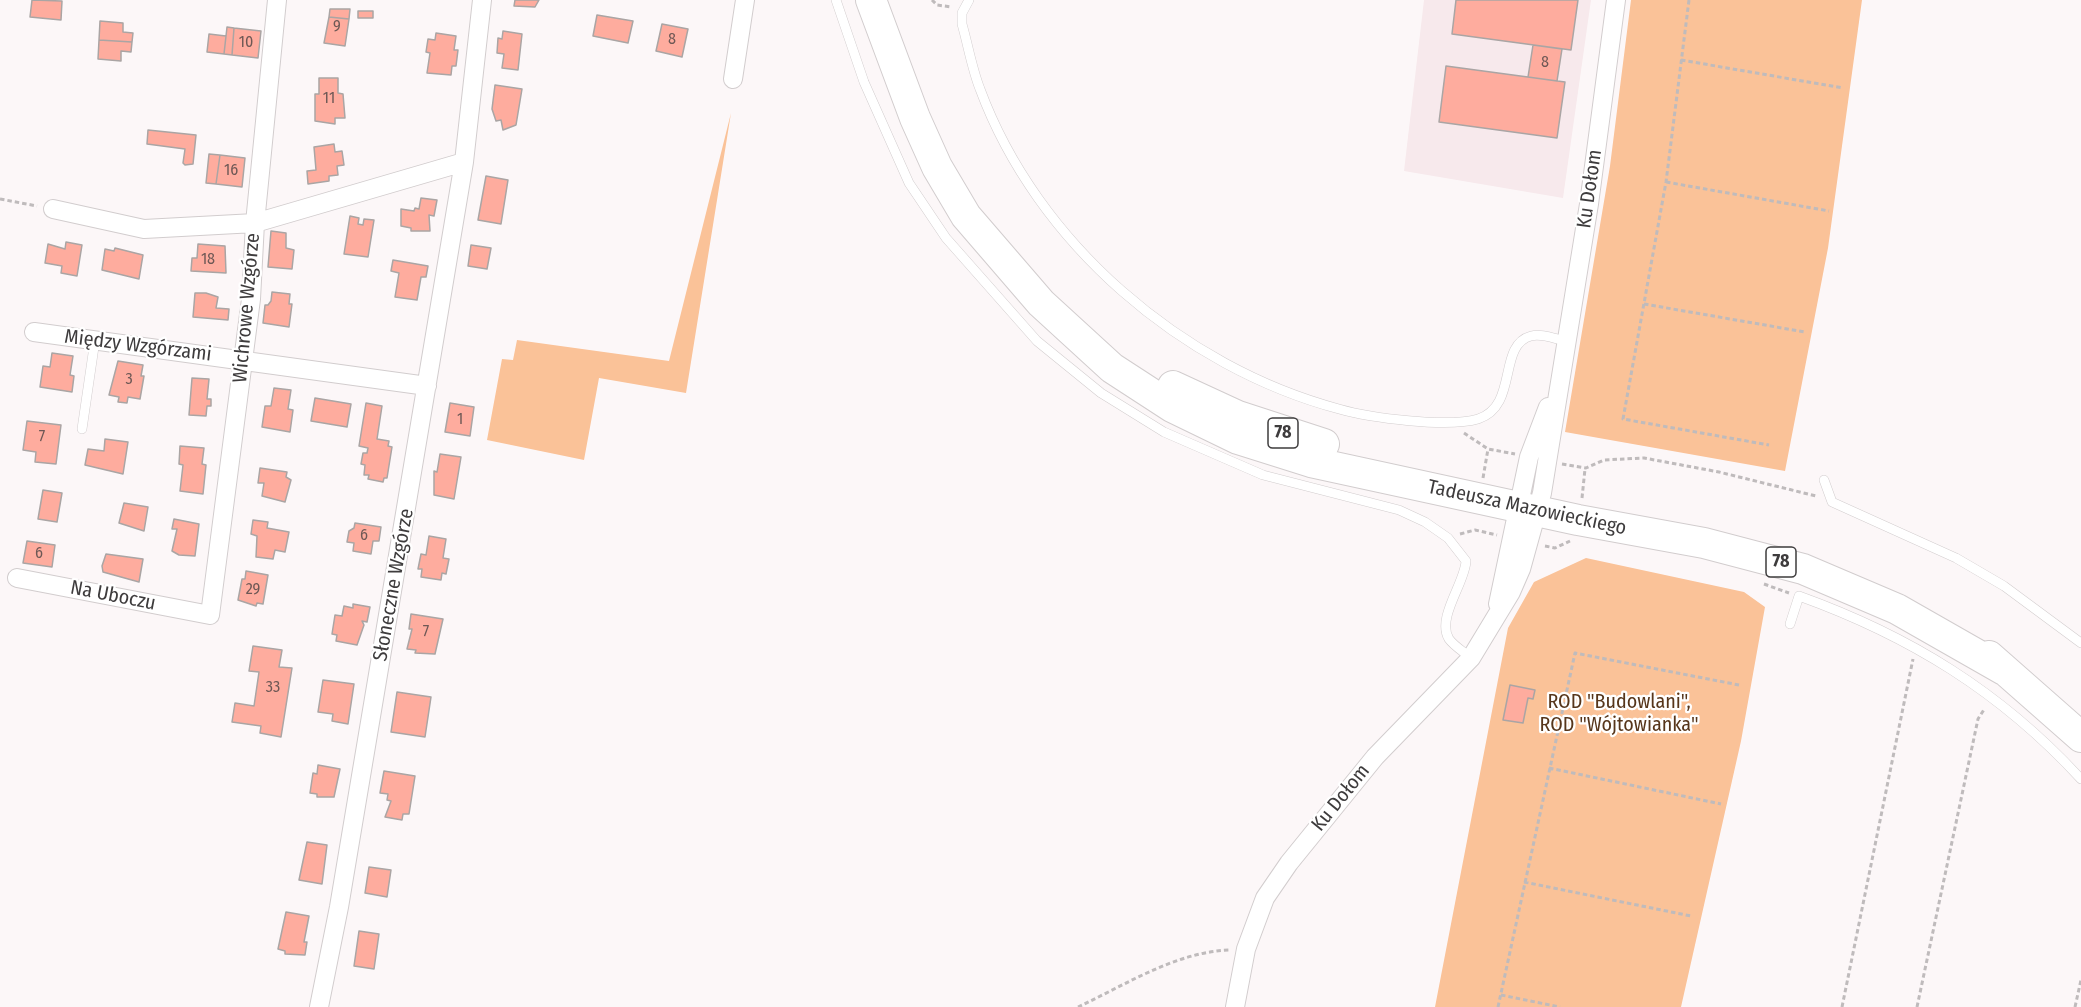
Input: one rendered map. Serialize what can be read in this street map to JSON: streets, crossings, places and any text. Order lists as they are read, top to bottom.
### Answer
{
  "streets": {
    "main road": ["78", "Tadeusza Mazowieckiego"],
    "street": [
      "Ku Dołom",
      "Wichrowe Wzgórze",
      "Między Wzgórzami",
      "Słoneczne Wzgórze",
      "Na Uboczu"
    ]
  },
  "crossings": [
    ["Ku Dołom", "Tadeusza Mazowieckiego"],
    ["Wichrowe Wzgórze", "Między Wzgórzami"],
    ["Wichrowe Wzgórze", "Na Uboczu"],
    ["Między Wzgórzami", "Słoneczne Wzgórze"]
  ],
  "parks": ["ROD \"Budowlani\", ROD \"Wójtowianka\""],
  "house_numbers": [
    "9",
    "8",
    "10",
    "8",
    "11",
    "16",
    "18",
    "3",
    "1",
    "7",
    "6",
    "6",
    "29",
    "7",
    "33"
  ]
}
